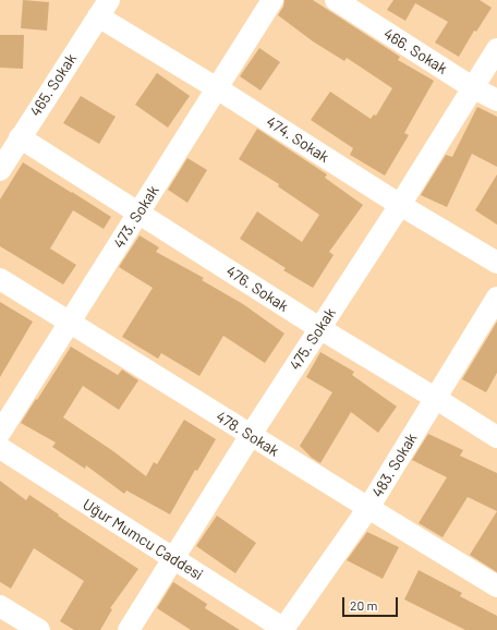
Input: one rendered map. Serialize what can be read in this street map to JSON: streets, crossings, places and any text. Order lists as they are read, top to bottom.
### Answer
{
  "streets": {
    "street": [
      "466. Sokak",
      "465. Sokak",
      "474. Sokak",
      "473. Sokak",
      "476. Sokak",
      "475. Sokak",
      "478. Sokak",
      "483. Sokak",
      "Uğur Mumcu Caddesi"
    ]
  },
  "crossings": [
    ["466. Sokak", "475. Sokak"],
    ["465. Sokak", "474. Sokak"],
    ["465. Sokak", "476. Sokak"],
    ["474. Sokak", "473. Sokak"],
    ["474. Sokak", "475. Sokak"],
    ["473. Sokak", "476. Sokak"],
    ["473. Sokak", "478. Sokak"],
    ["476. Sokak", "475. Sokak"],
    ["476. Sokak", "483. Sokak"],
    ["475. Sokak", "478. Sokak"],
    ["475. Sokak", "Uğur Mumcu Caddesi"],
    ["478. Sokak", "483. Sokak"],
    ["483. Sokak", "Uğur Mumcu Caddesi"]
  ],
  "scale_bar": "20 m"
}
